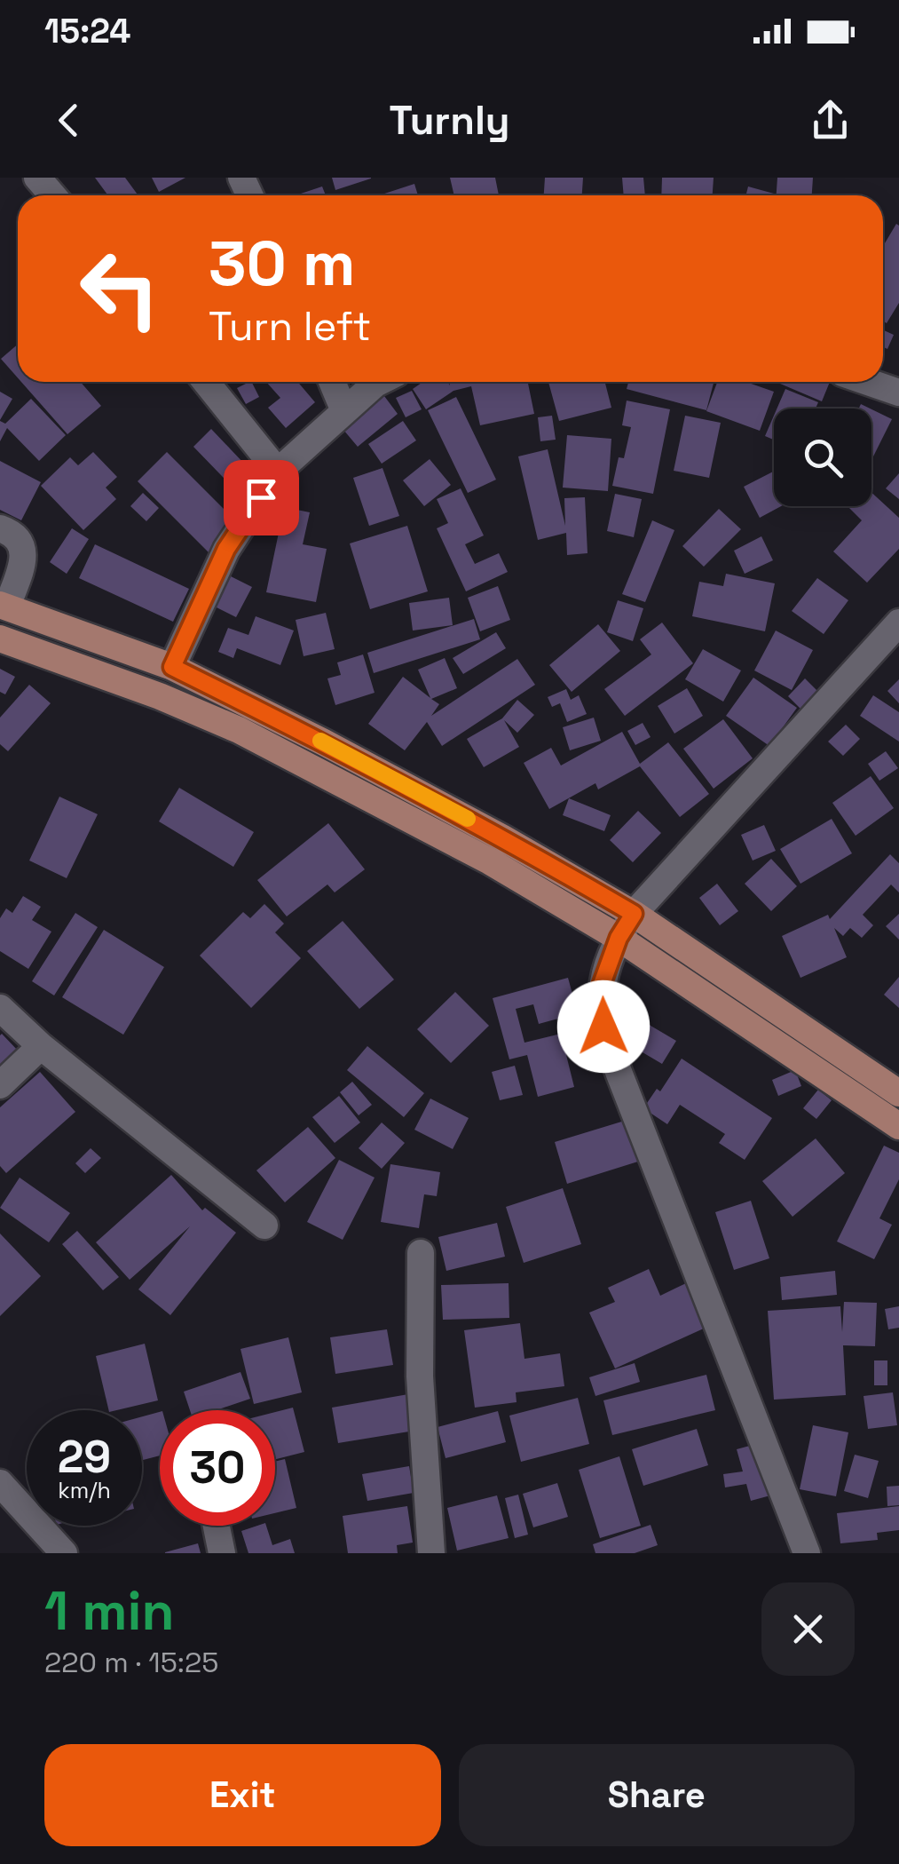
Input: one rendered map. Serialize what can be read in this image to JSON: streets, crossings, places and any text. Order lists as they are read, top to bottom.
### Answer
{
  "page": {
    "status": "15:24",
    "header": "Turnly",
    "turn": ["30 m", "Turn left"],
    "speed": "29 km/h",
    "limit": "30",
    "heading": ["1 min", "220 m · 15:25"],
    "buttons": ["Exit", "Share"]
  }
}
